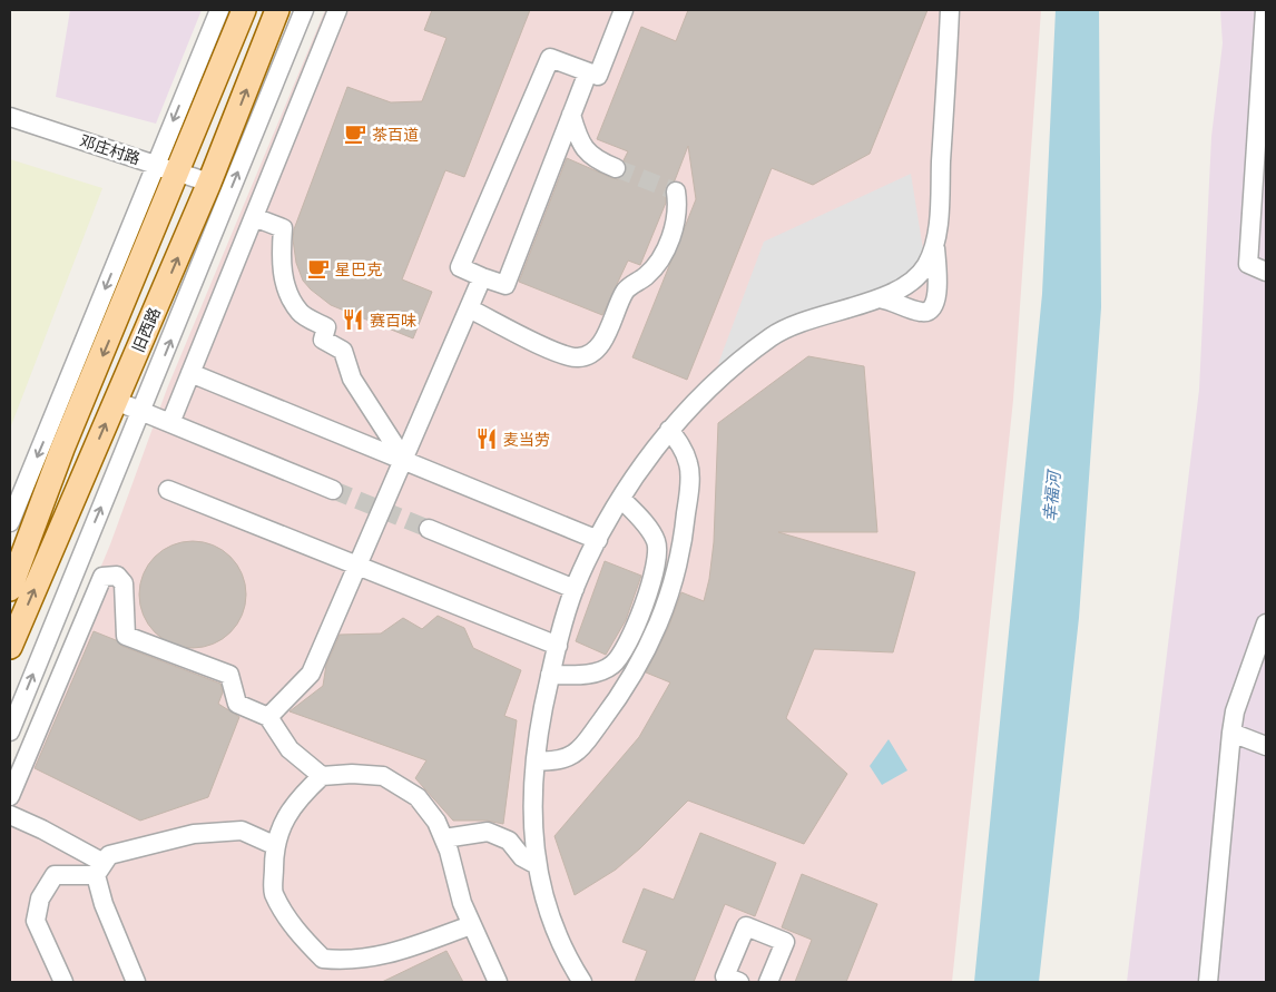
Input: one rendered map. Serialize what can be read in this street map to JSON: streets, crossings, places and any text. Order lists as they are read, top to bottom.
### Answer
{
  "streets": {
    "main road": ["旧西路"],
    "street": ["邓庄村路"]
  },
  "crossings": [
    ["邓庄村路", "旧西路"]
  ],
  "water": ["幸福河"],
  "places": {
    "cafe": ["茶百道", "星巴克"],
    "restaurant": ["赛百味", "麦当劳"]
  }
}
